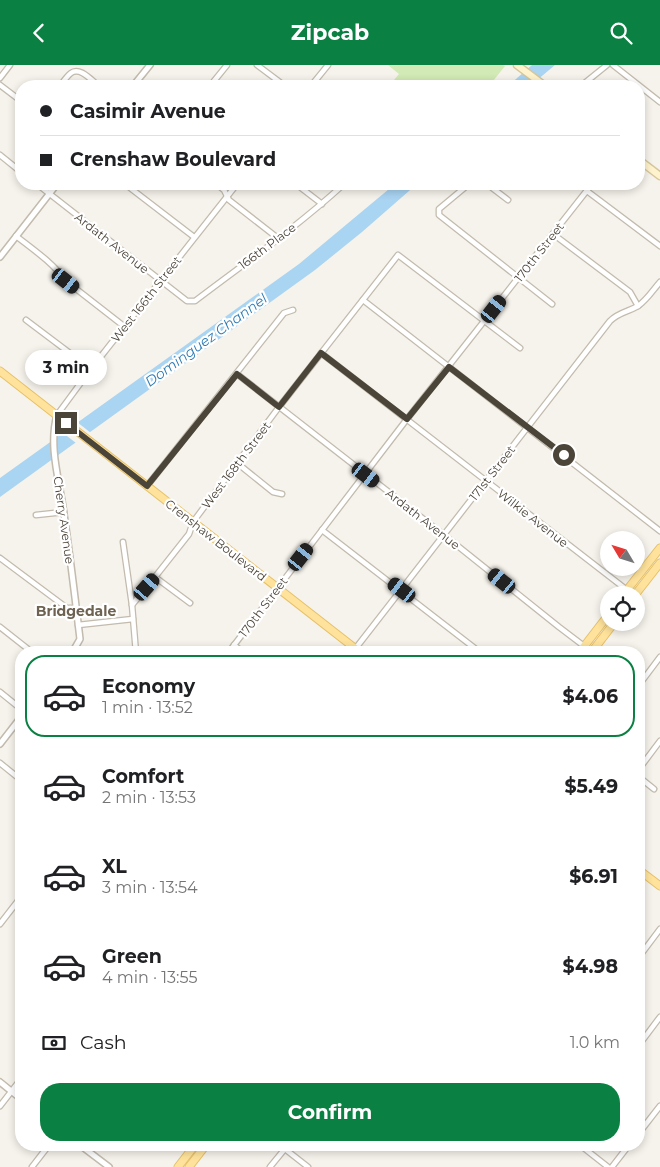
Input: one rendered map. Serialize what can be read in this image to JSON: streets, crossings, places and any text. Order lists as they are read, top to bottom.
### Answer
{
  "streets": {
    "main road": ["Crenshaw Boulevard"],
    "street": [
      "Ardath Avenue",
      "166th Place",
      "170th Street",
      "West 166th Street",
      "West 168th Street",
      "171st Street",
      "Wilkie Avenue",
      "Cherry Avenue"
    ]
  },
  "crossings": [
    ["Ardath Avenue", "166th Place"],
    ["Ardath Avenue", "170th Street"],
    ["Ardath Avenue", "West 166th Street"],
    ["Ardath Avenue", "West 168th Street"],
    ["Ardath Avenue", "171st Street"],
    ["170th Street", "West 168th Street"],
    ["170th Street", "Wilkie Avenue"],
    ["170th Street", "Crenshaw Boulevard"],
    ["West 166th Street", "Cherry Avenue"],
    ["West 166th Street", "Crenshaw Boulevard"],
    ["West 168th Street", "Wilkie Avenue"],
    ["West 168th Street", "Crenshaw Boulevard"],
    ["171st Street", "Wilkie Avenue"],
    ["Cherry Avenue", "Crenshaw Boulevard"]
  ],
  "districts": ["Bridgedale"],
  "water": ["Dominguez Channel"],
  "north": "top left",
  "page": {
    "header": "Zipcab",
    "banner": ["Casimir Avenue", "Crenshaw Boulevard"],
    "bubble": "3 min",
    "list": [
      {
        "name": "Economy",
        "note": "1 min · 13:52",
        "value": "$4.06"
      },
      {
        "name": "Comfort",
        "note": "2 min · 13:53",
        "value": "$5.49"
      },
      {
        "name": "XL",
        "note": "3 min · 13:54",
        "value": "$6.91"
      },
      {
        "name": "Green",
        "note": "4 min · 13:55",
        "value": "$4.98"
      }
    ],
    "pay": ["Cash", "1.0 km"],
    "buttons": "Confirm"
  }
}
